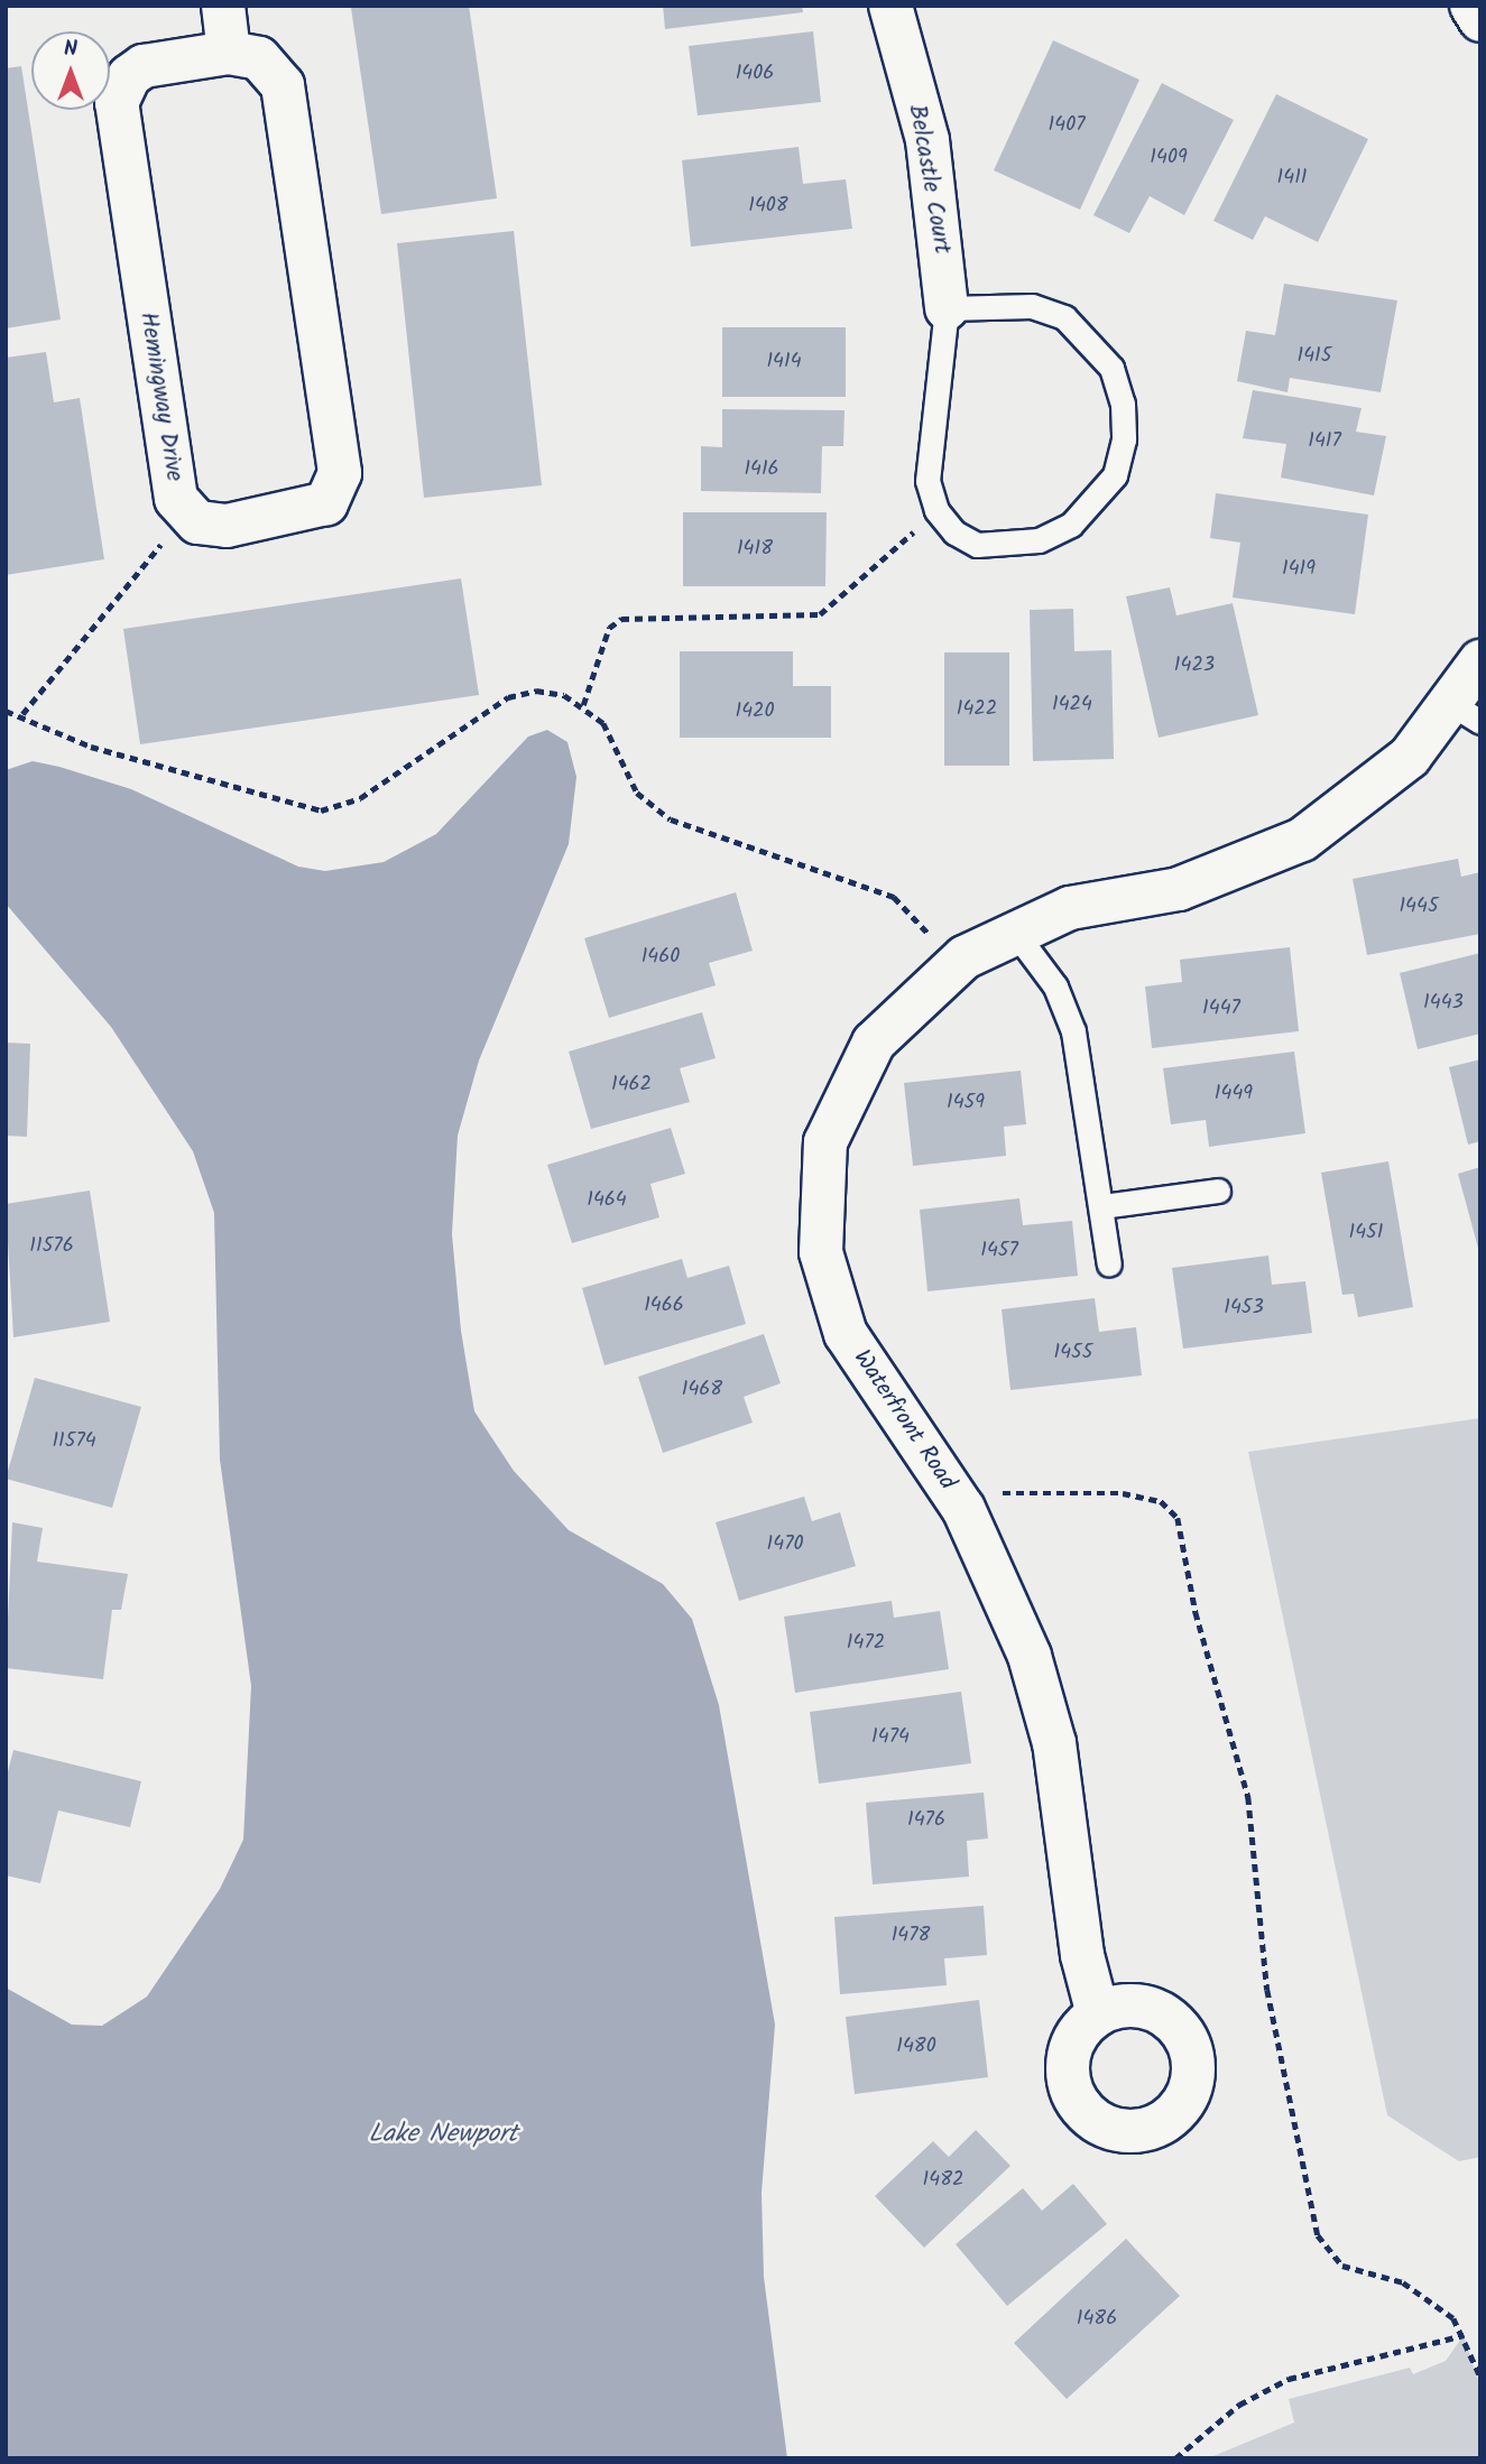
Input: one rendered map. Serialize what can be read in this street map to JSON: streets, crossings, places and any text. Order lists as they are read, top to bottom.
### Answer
{
  "streets": {
    "street": ["Belcastle Court", "Hemingway Drive", "Waterfront Road"]
  },
  "water": ["Lake Newport"],
  "house_numbers": [
    "1406",
    "1407",
    "1409",
    "1411",
    "1408",
    "1415",
    "1414",
    "1417",
    "1416",
    "1418",
    "1419",
    "1423",
    "1424",
    "1422",
    "1420",
    "1445",
    "1460",
    "1443",
    "1447",
    "1462",
    "1449",
    "1459",
    "1464",
    "1451",
    "11576",
    "1457",
    "1466",
    "1453",
    "1455",
    "1468",
    "11574",
    "1470",
    "1472",
    "1474",
    "1476",
    "1478",
    "1480",
    "1482",
    "1486"
  ],
  "north": "top"
}
